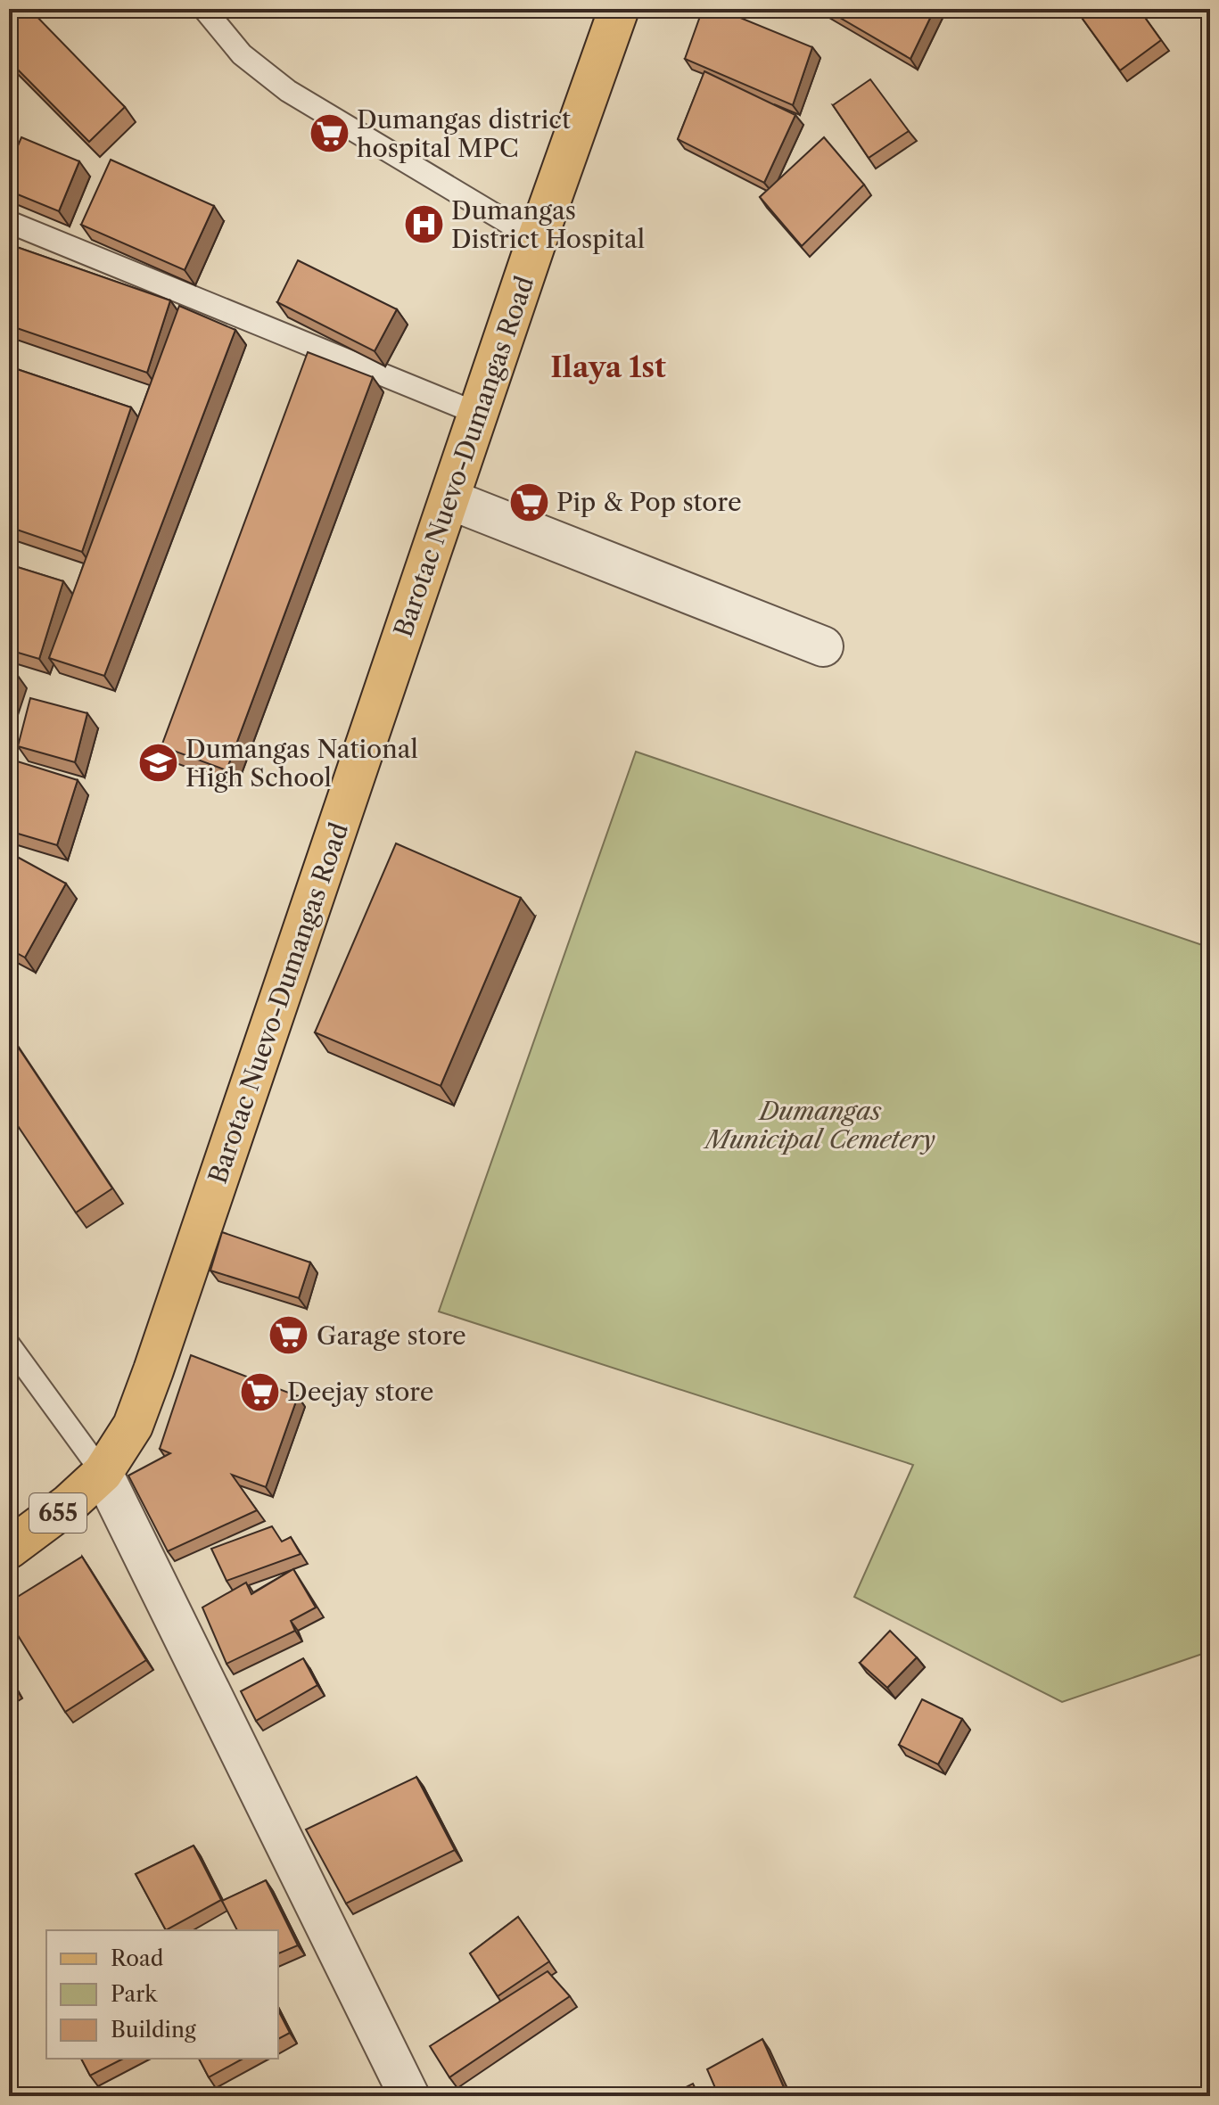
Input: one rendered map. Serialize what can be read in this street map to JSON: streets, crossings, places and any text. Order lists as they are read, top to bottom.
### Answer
{
  "streets": {
    "main road": ["Barotac Nuevo-Dumangas Road", "655"]
  },
  "districts": ["Ilaya 1st"],
  "parks": ["Dumangas Municipal Cemetery"],
  "places": {
    "supermarket": [
      "Dumangas district hospital MPC",
      "Pip & Pop store",
      "Garage store",
      "Deejay store"
    ],
    "hospital": ["Dumangas District Hospital"],
    "school or university": ["Dumangas National High School"]
  },
  "legend": ["Road", "Park", "Building"]
}
